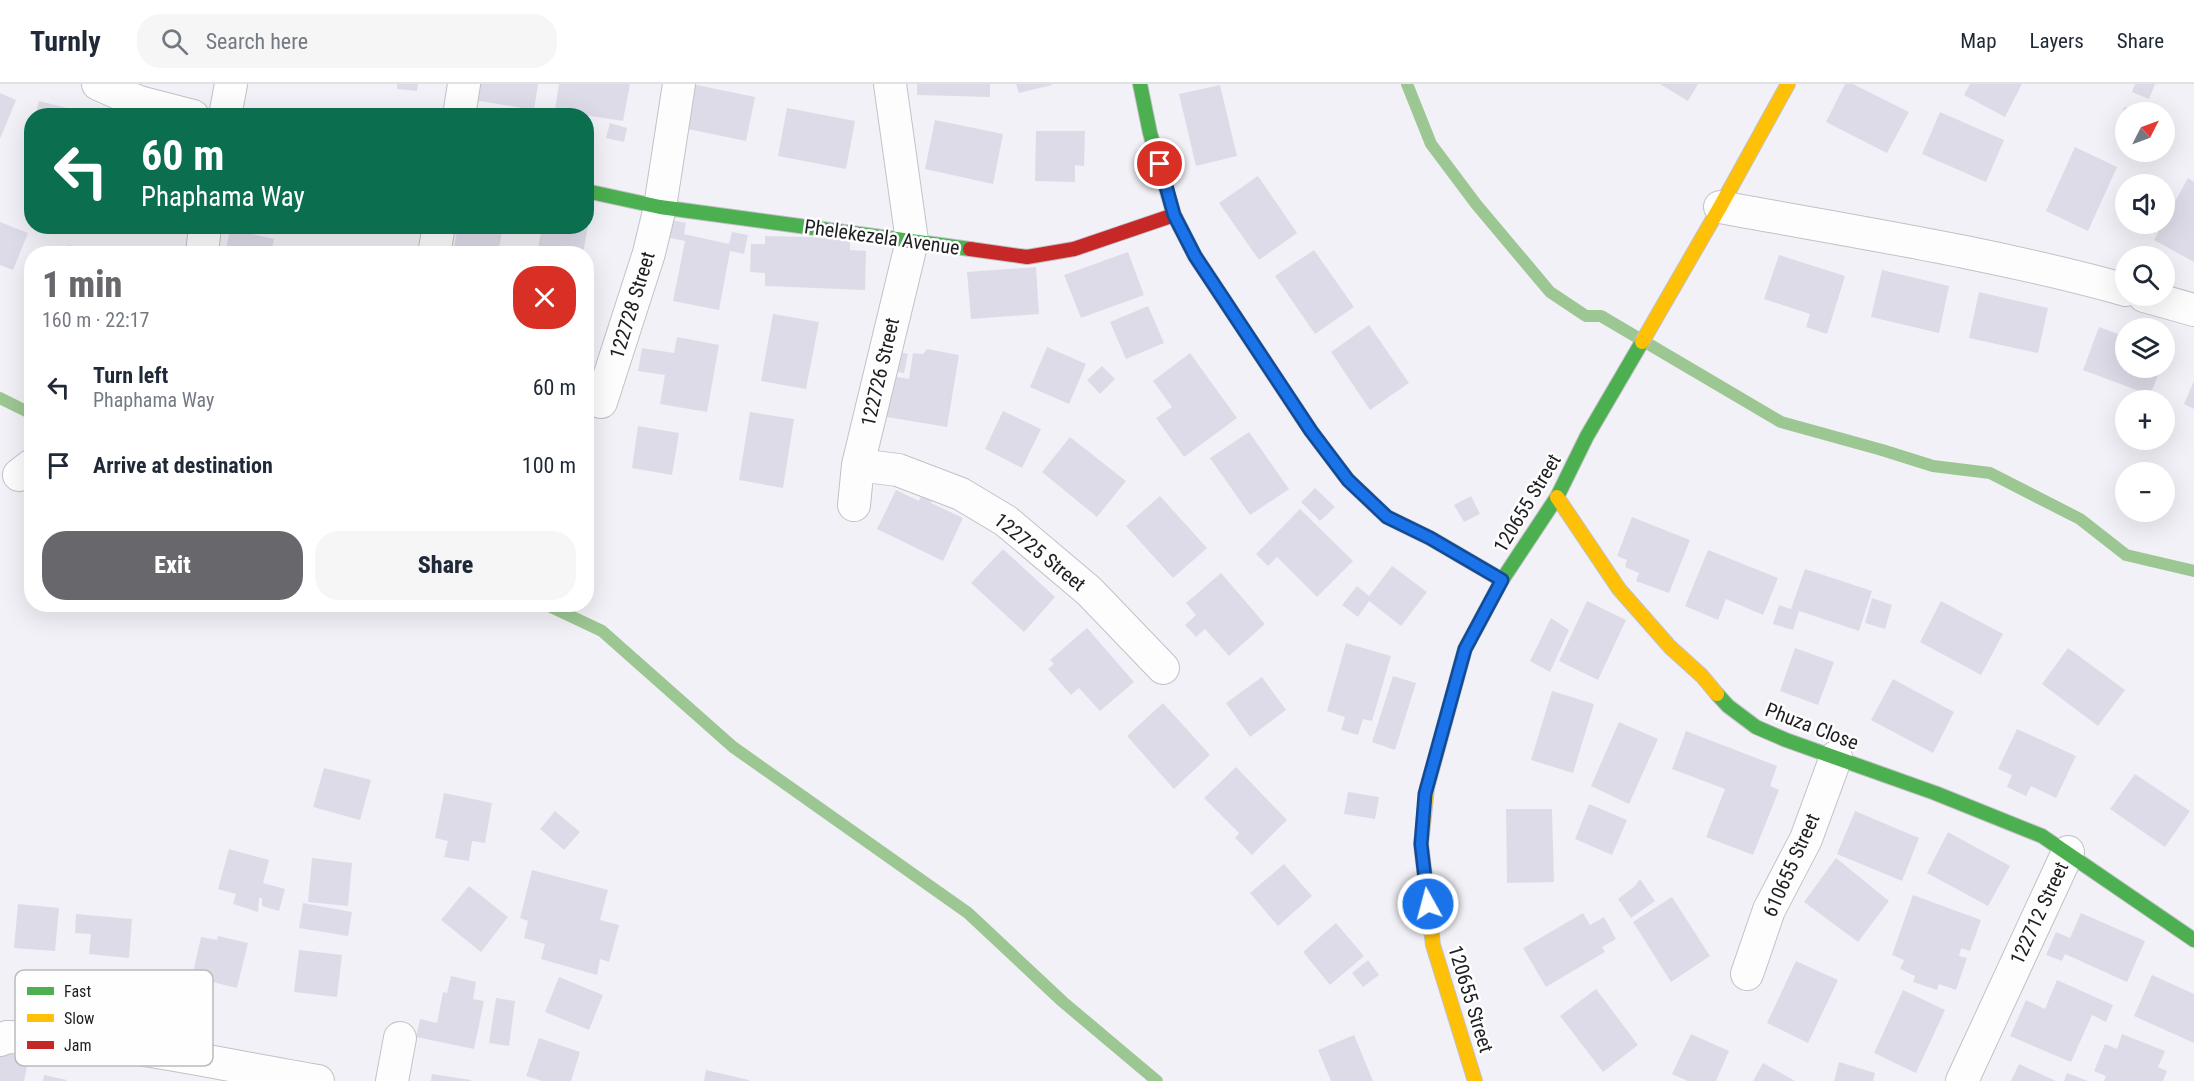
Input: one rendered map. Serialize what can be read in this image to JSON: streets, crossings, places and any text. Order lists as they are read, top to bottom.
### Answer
{
  "streets": {
    "street": [
      "Phelekezela Avenue",
      "122728 Street",
      "122726 Street",
      "120655 Street",
      "122725 Street",
      "Phuza Close",
      "610655 Street",
      "122712 Street"
    ]
  },
  "crossings": [
    ["Phelekezela Avenue", "122728 Street"],
    ["Phelekezela Avenue", "122726 Street"],
    ["122726 Street", "122725 Street"],
    ["120655 Street", "Phuza Close"],
    ["Phuza Close", "610655 Street"],
    ["Phuza Close", "122712 Street"]
  ],
  "legend": ["Fast", "Slow", "Jam"],
  "north": "top right",
  "page": {
    "header": "Turnly",
    "search": "Search here",
    "nav": ["Map", "Layers", "Share"],
    "map_buttons": ["+", "−"],
    "turn": ["60 m", "Phaphama Way"],
    "heading": ["1 min", "160 m · 22:17"],
    "list": [
      {
        "name": "Turn left",
        "note": "Phaphama Way",
        "value": "60 m"
      },
      {
        "name": "Arrive at destination",
        "value": "100 m"
      }
    ],
    "buttons": ["Exit", "Share"]
  }
}
